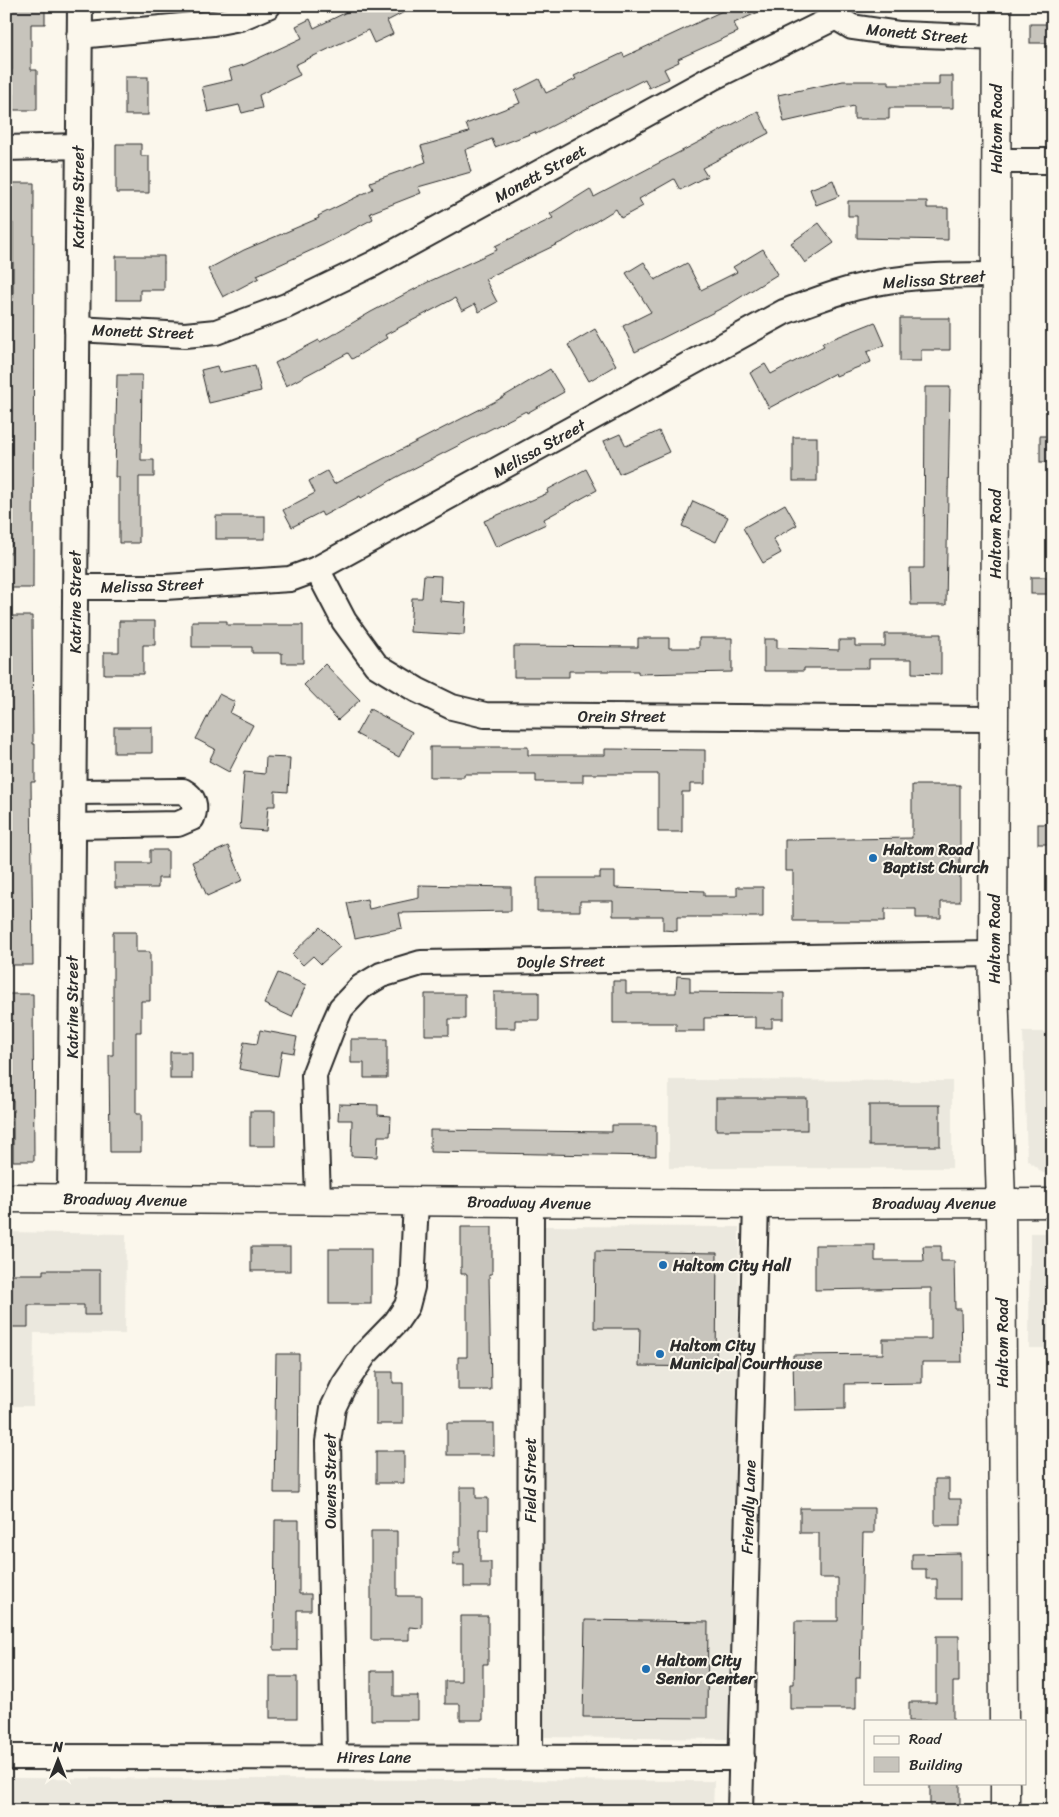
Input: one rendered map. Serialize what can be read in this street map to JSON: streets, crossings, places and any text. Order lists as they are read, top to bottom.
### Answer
{
  "streets": {
    "main road": ["Haltom Road", "Broadway Avenue"],
    "street": [
      "Monett Street",
      "Katrine Street",
      "Melissa Street",
      "Orein Street",
      "Doyle Street",
      "Field Street",
      "Owens Street",
      "Friendly Lane",
      "Hires Lane"
    ]
  },
  "crossings": [
    ["Monett Street", "Haltom Road"],
    ["Monett Street", "Katrine Street"],
    ["Haltom Road", "Melissa Street"],
    ["Haltom Road", "Orein Street"],
    ["Haltom Road", "Doyle Street"],
    ["Haltom Road", "Broadway Avenue"],
    ["Katrine Street", "Melissa Street"],
    ["Katrine Street", "Broadway Avenue"],
    ["Melissa Street", "Orein Street"],
    ["Doyle Street", "Broadway Avenue"],
    ["Broadway Avenue", "Field Street"],
    ["Broadway Avenue", "Owens Street"],
    ["Broadway Avenue", "Friendly Lane"],
    ["Field Street", "Hires Lane"],
    ["Owens Street", "Hires Lane"],
    ["Friendly Lane", "Hires Lane"]
  ],
  "places": [
    "Haltom Road Baptist Church",
    "Haltom City Hall",
    "Haltom City Municipal Courthouse",
    "Haltom City Senior Center"
  ],
  "legend": ["Road", "Building"],
  "north": "top"
}
